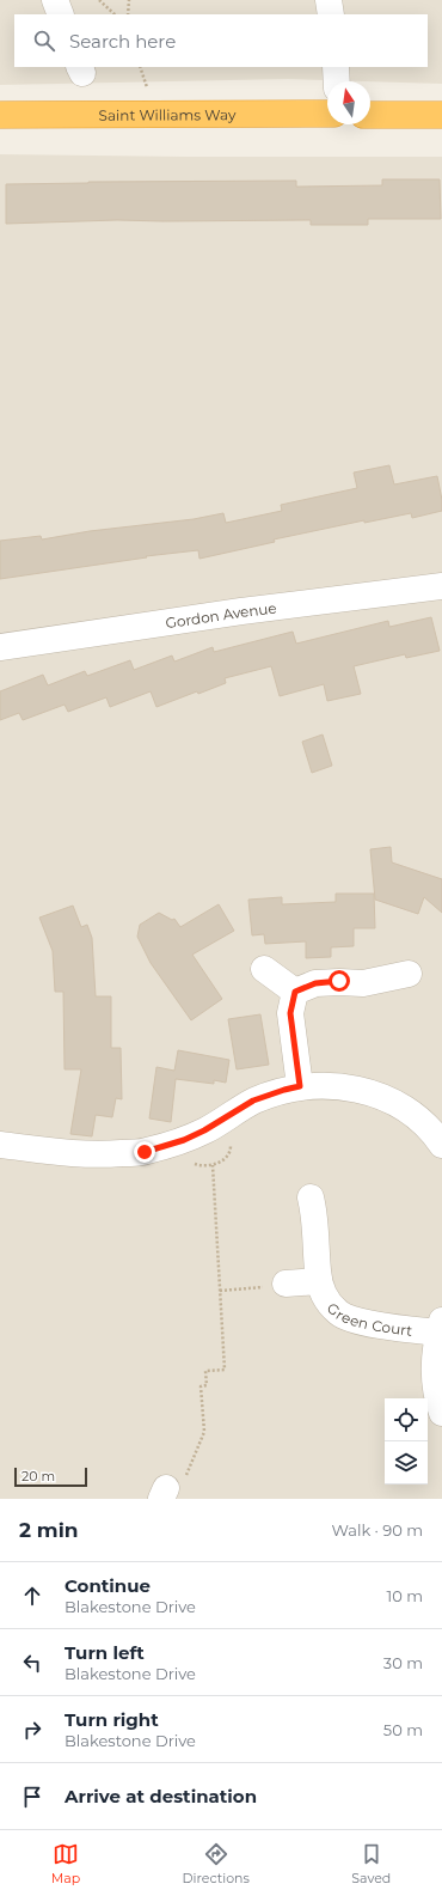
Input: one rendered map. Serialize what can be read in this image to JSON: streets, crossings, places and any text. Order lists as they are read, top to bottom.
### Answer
{
  "streets": {
    "highway": ["Saint Williams Way"],
    "street": ["Gordon Avenue", "Green Court"]
  },
  "scale_bar": "20 m",
  "north": "top",
  "page": {
    "search": "Search here",
    "scale": "20 m",
    "heading": ["2 min", "Walk · 90 m"],
    "list": [
      ["Continue", "Blakestone Drive", "10 m"],
      ["Turn left", "Blakestone Drive", "30 m"],
      ["Turn right", "Blakestone Drive", "50 m"],
      "Arrive at destination"
    ],
    "nav": ["Map", "Directions", "Saved"]
  }
}
